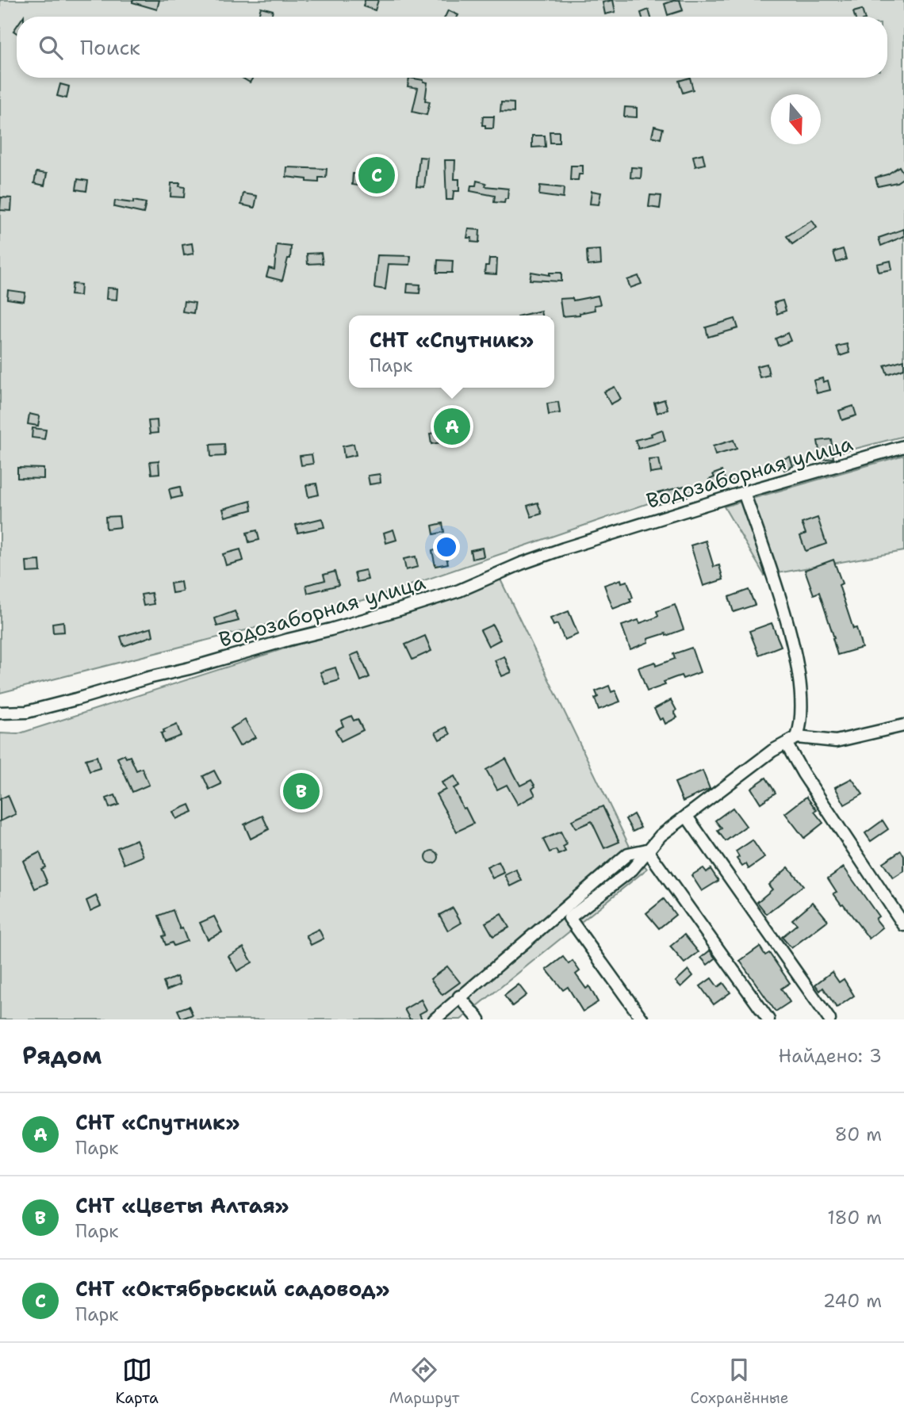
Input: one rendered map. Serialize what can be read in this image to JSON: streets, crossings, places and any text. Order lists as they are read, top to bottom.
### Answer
{
  "streets": {
    "street": ["Водозаборная улица"]
  },
  "north": "bottom",
  "page": {
    "search": "Поиск",
    "pins": ["C", "A", "B"],
    "popup": ["СНТ «Спутник»", "Парк"],
    "heading": ["Рядом", "Найдено: 3"],
    "list": [
      {
        "mark": "A",
        "name": "СНТ «Спутник»",
        "note": "Парк",
        "value": "80 m"
      },
      {
        "mark": "B",
        "name": "СНТ «Цветы Алтая»",
        "note": "Парк",
        "value": "180 m"
      },
      {
        "mark": "C",
        "name": "СНТ «Октябрьский садовод»",
        "note": "Парк",
        "value": "240 m"
      }
    ],
    "nav": ["Карта", "Маршрут", "Сохранённые"]
  }
}
